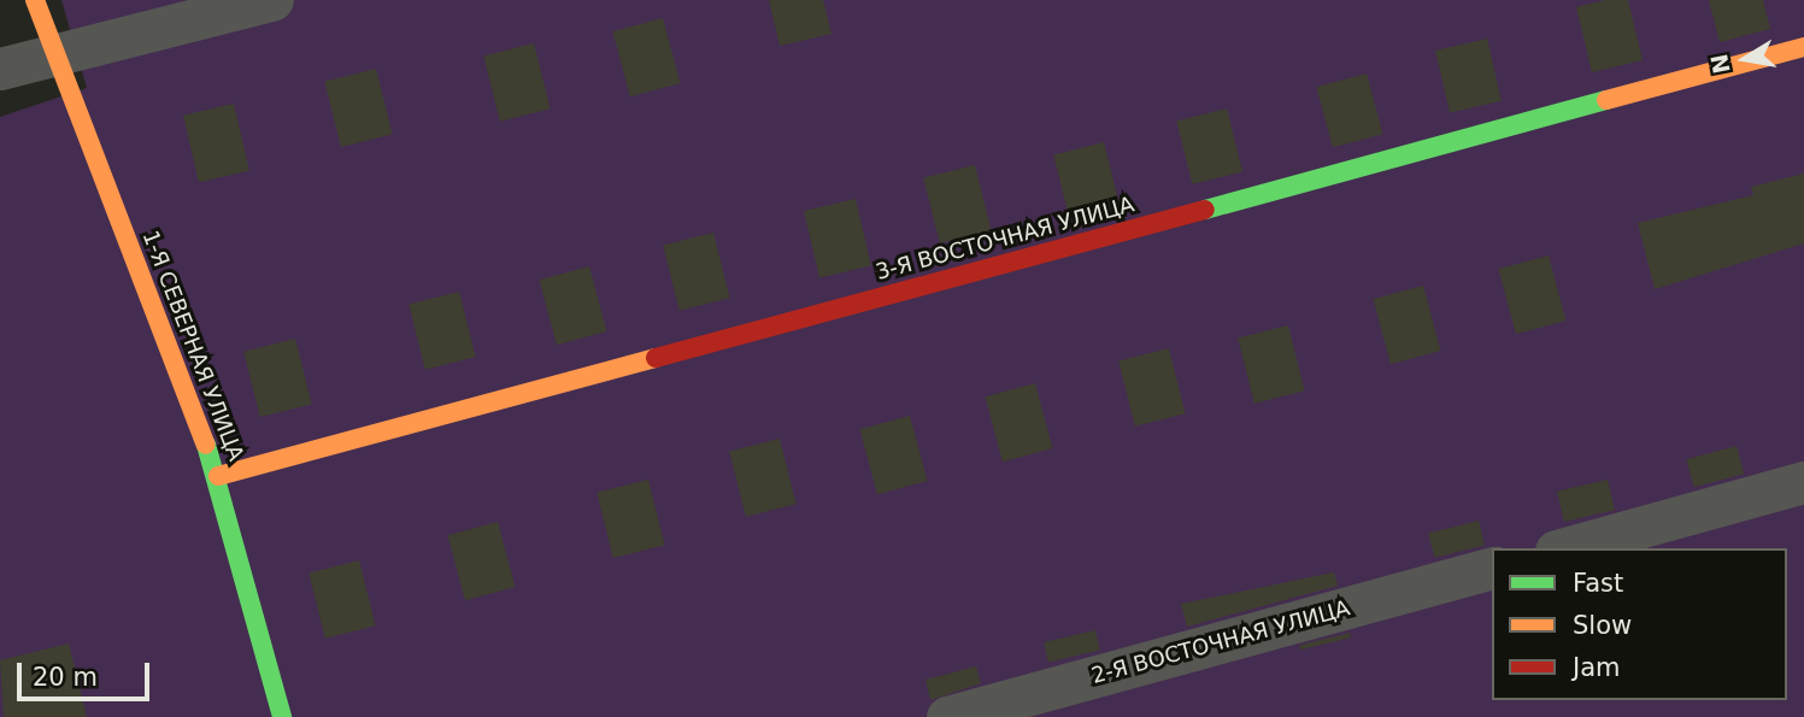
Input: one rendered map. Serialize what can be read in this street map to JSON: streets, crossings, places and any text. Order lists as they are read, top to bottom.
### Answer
{
  "streets": {
    "street": ["3-Я ВОСТОЧНАЯ УЛИЦА", "1-Я СЕВЕРНАЯ УЛИЦА", "2-Я ВОСТОЧНАЯ УЛИЦА"]
  },
  "crossings": [
    ["3-Я ВОСТОЧНАЯ УЛИЦА", "1-Я СЕВЕРНАЯ УЛИЦА"]
  ],
  "legend": ["Fast", "Slow", "Jam"],
  "scale_bar": "20 m",
  "north": "left"
}
